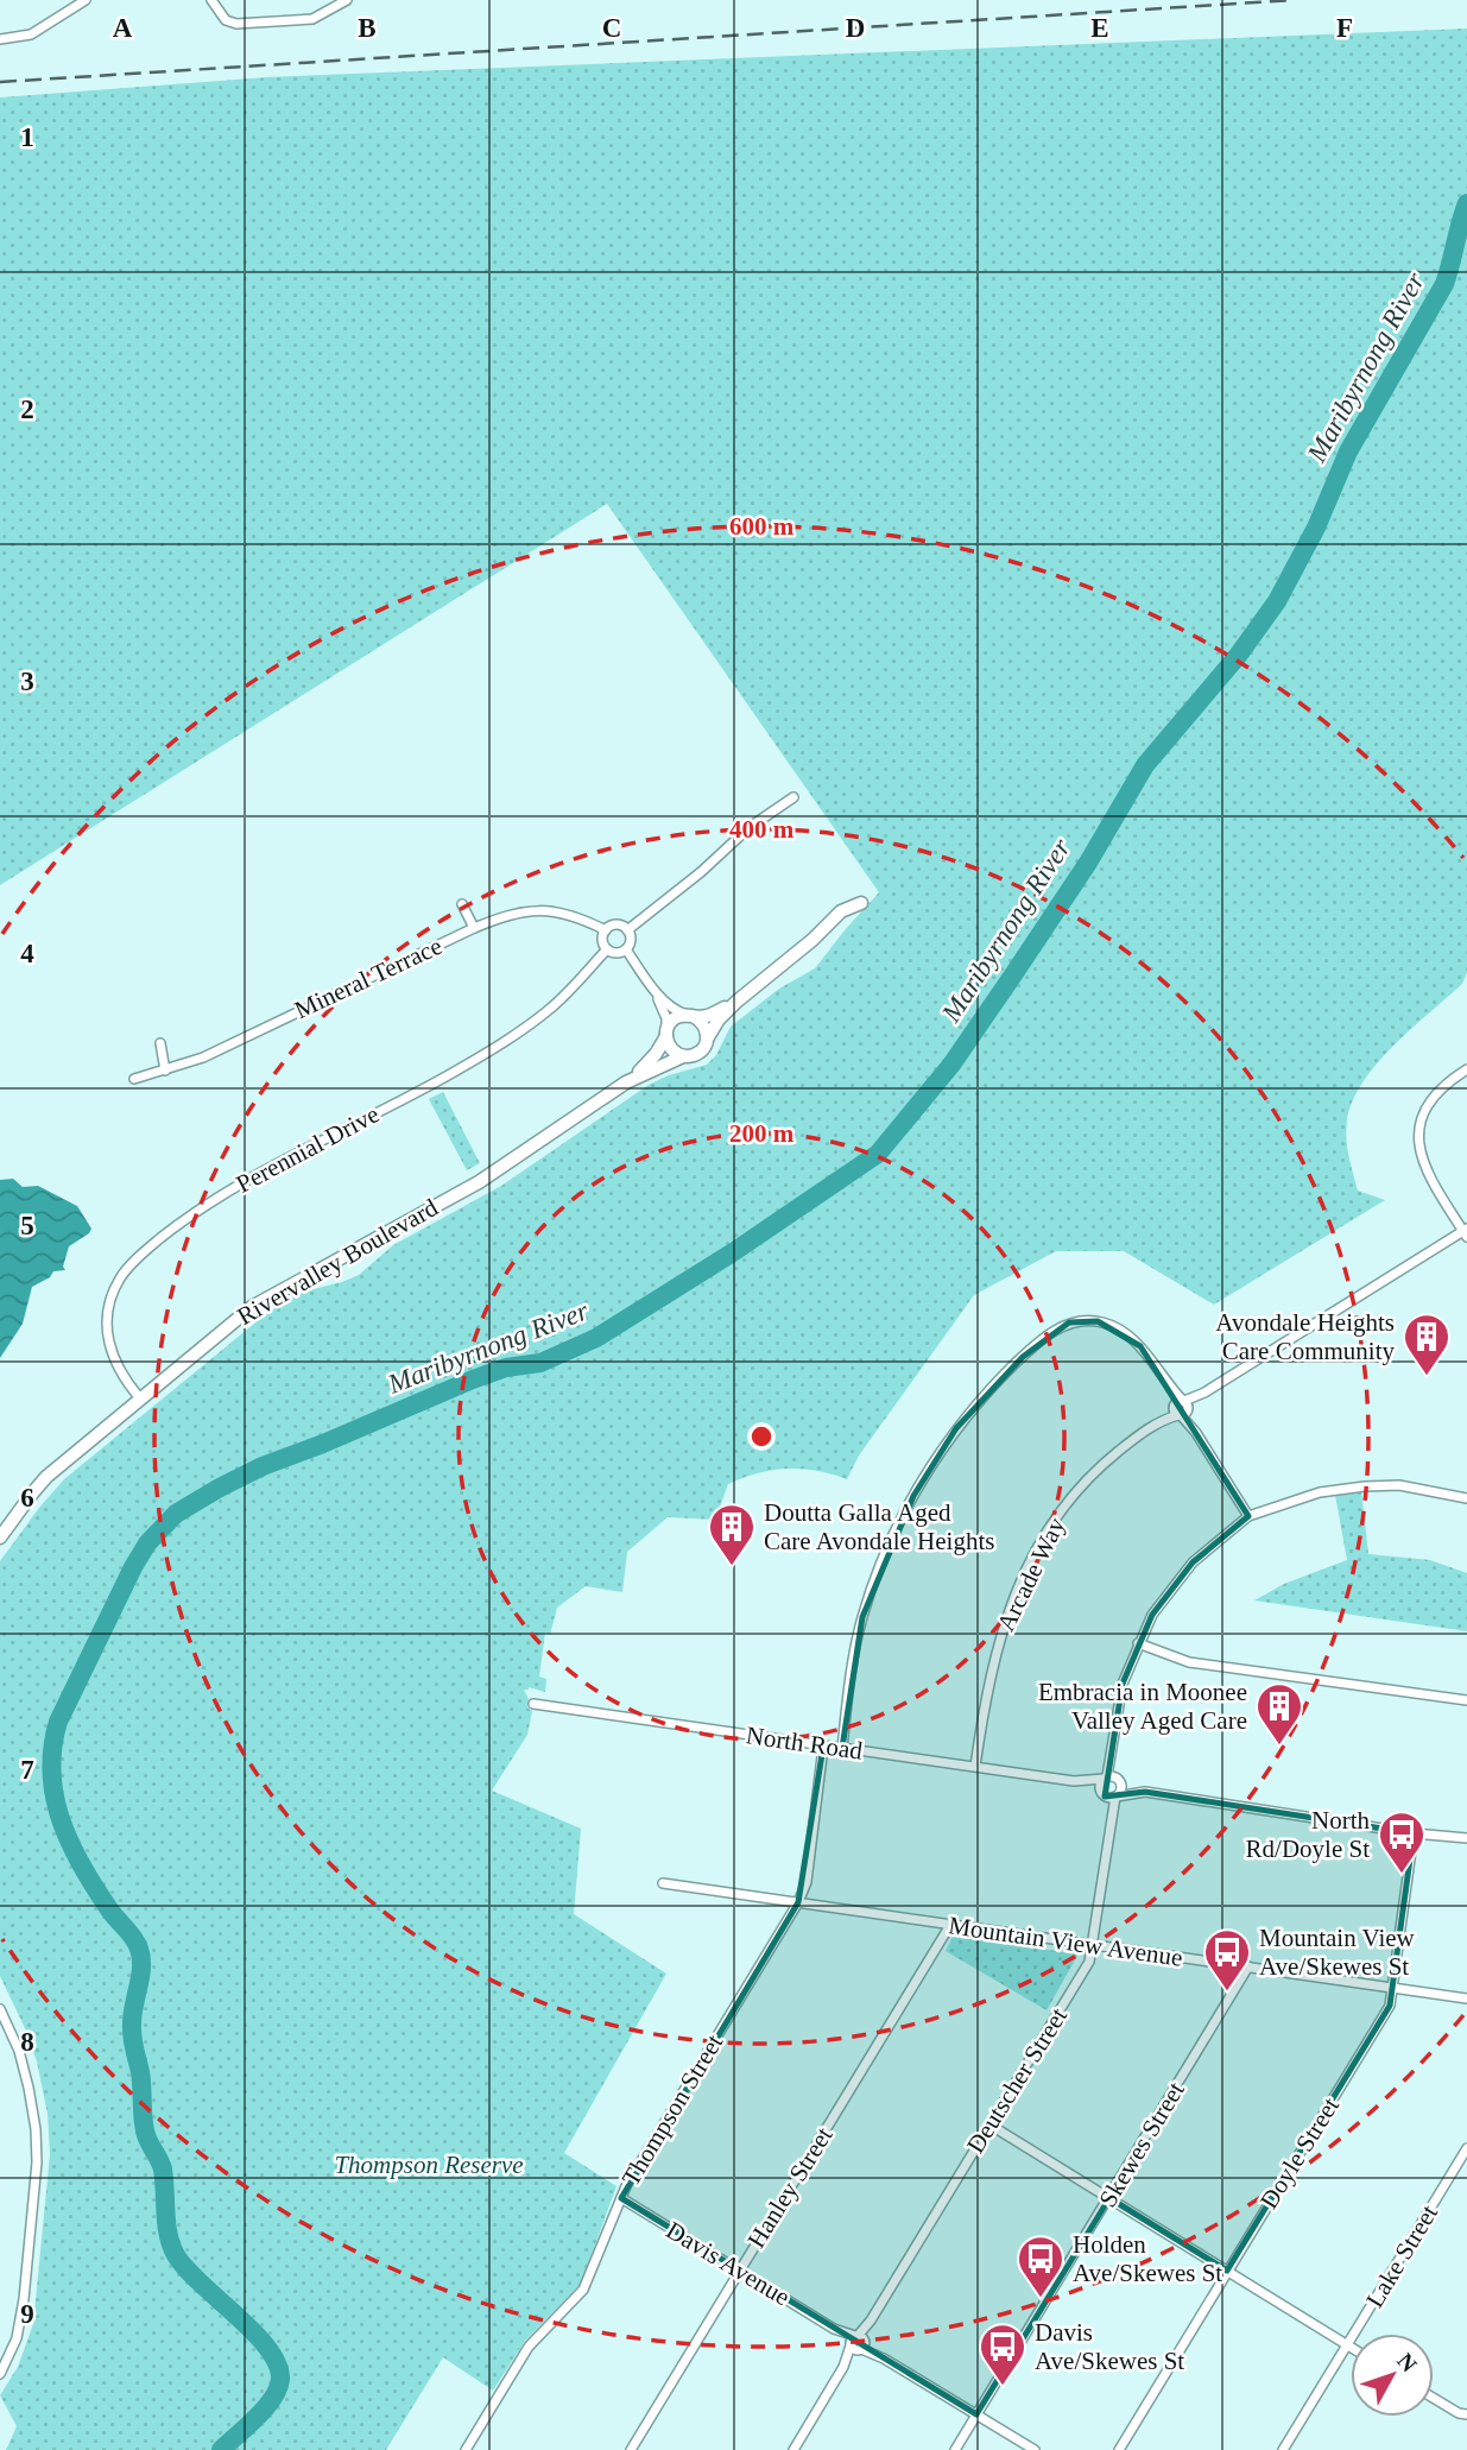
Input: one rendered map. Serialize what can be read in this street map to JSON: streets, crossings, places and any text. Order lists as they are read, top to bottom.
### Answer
{
  "streets": {
    "street": [
      "Mineral Terrace",
      "Perennial Drive",
      "Rivervalley Boulevard",
      "Arcade Way",
      "North Road",
      "Mountain View Avenue",
      "Deutscher Street",
      "Thompson Street",
      "Skewes Street",
      "Doyle Street",
      "Hanley Street",
      "Lake Street",
      "Davis Avenue"
    ]
  },
  "crossings": [
    ["Mineral Terrace", "Perennial Drive"],
    ["Perennial Drive", "Rivervalley Boulevard"],
    ["Arcade Way", "North Road"],
    ["North Road", "Deutscher Street"],
    ["North Road", "Thompson Street"],
    ["Mountain View Avenue", "Deutscher Street"],
    ["Mountain View Avenue", "Thompson Street"],
    ["Mountain View Avenue", "Skewes Street"],
    ["Mountain View Avenue", "Doyle Street"],
    ["Mountain View Avenue", "Hanley Street"],
    ["Deutscher Street", "Davis Avenue"],
    ["Thompson Street", "Davis Avenue"],
    ["Skewes Street", "Davis Avenue"],
    ["Hanley Street", "Davis Avenue"]
  ],
  "water": ["Maribyrnong River"],
  "parks": ["Thompson Reserve"],
  "places": {
    "building": ["Avondale Heights Care Community", "Doutta Galla Aged Care Avondale Heights", "Embracia in Moonee Valley Aged Care"],
    "bus stop": [
      "North Rd/Doyle St",
      "Mountain View Ave/Skewes St",
      "Holden Ave/Skewes St",
      "Davis Ave/Skewes St"
    ]
  },
  "north": "top right",
  "grid": {
    "columns": [
      "A",
      "B",
      "C",
      "D",
      "E",
      "F"
    ],
    "rows": [
      "1",
      "2",
      "3",
      "4",
      "5",
      "6",
      "7",
      "8",
      "9"
    ]
  },
  "rings": ["600 m", "400 m", "200 m"]
}
